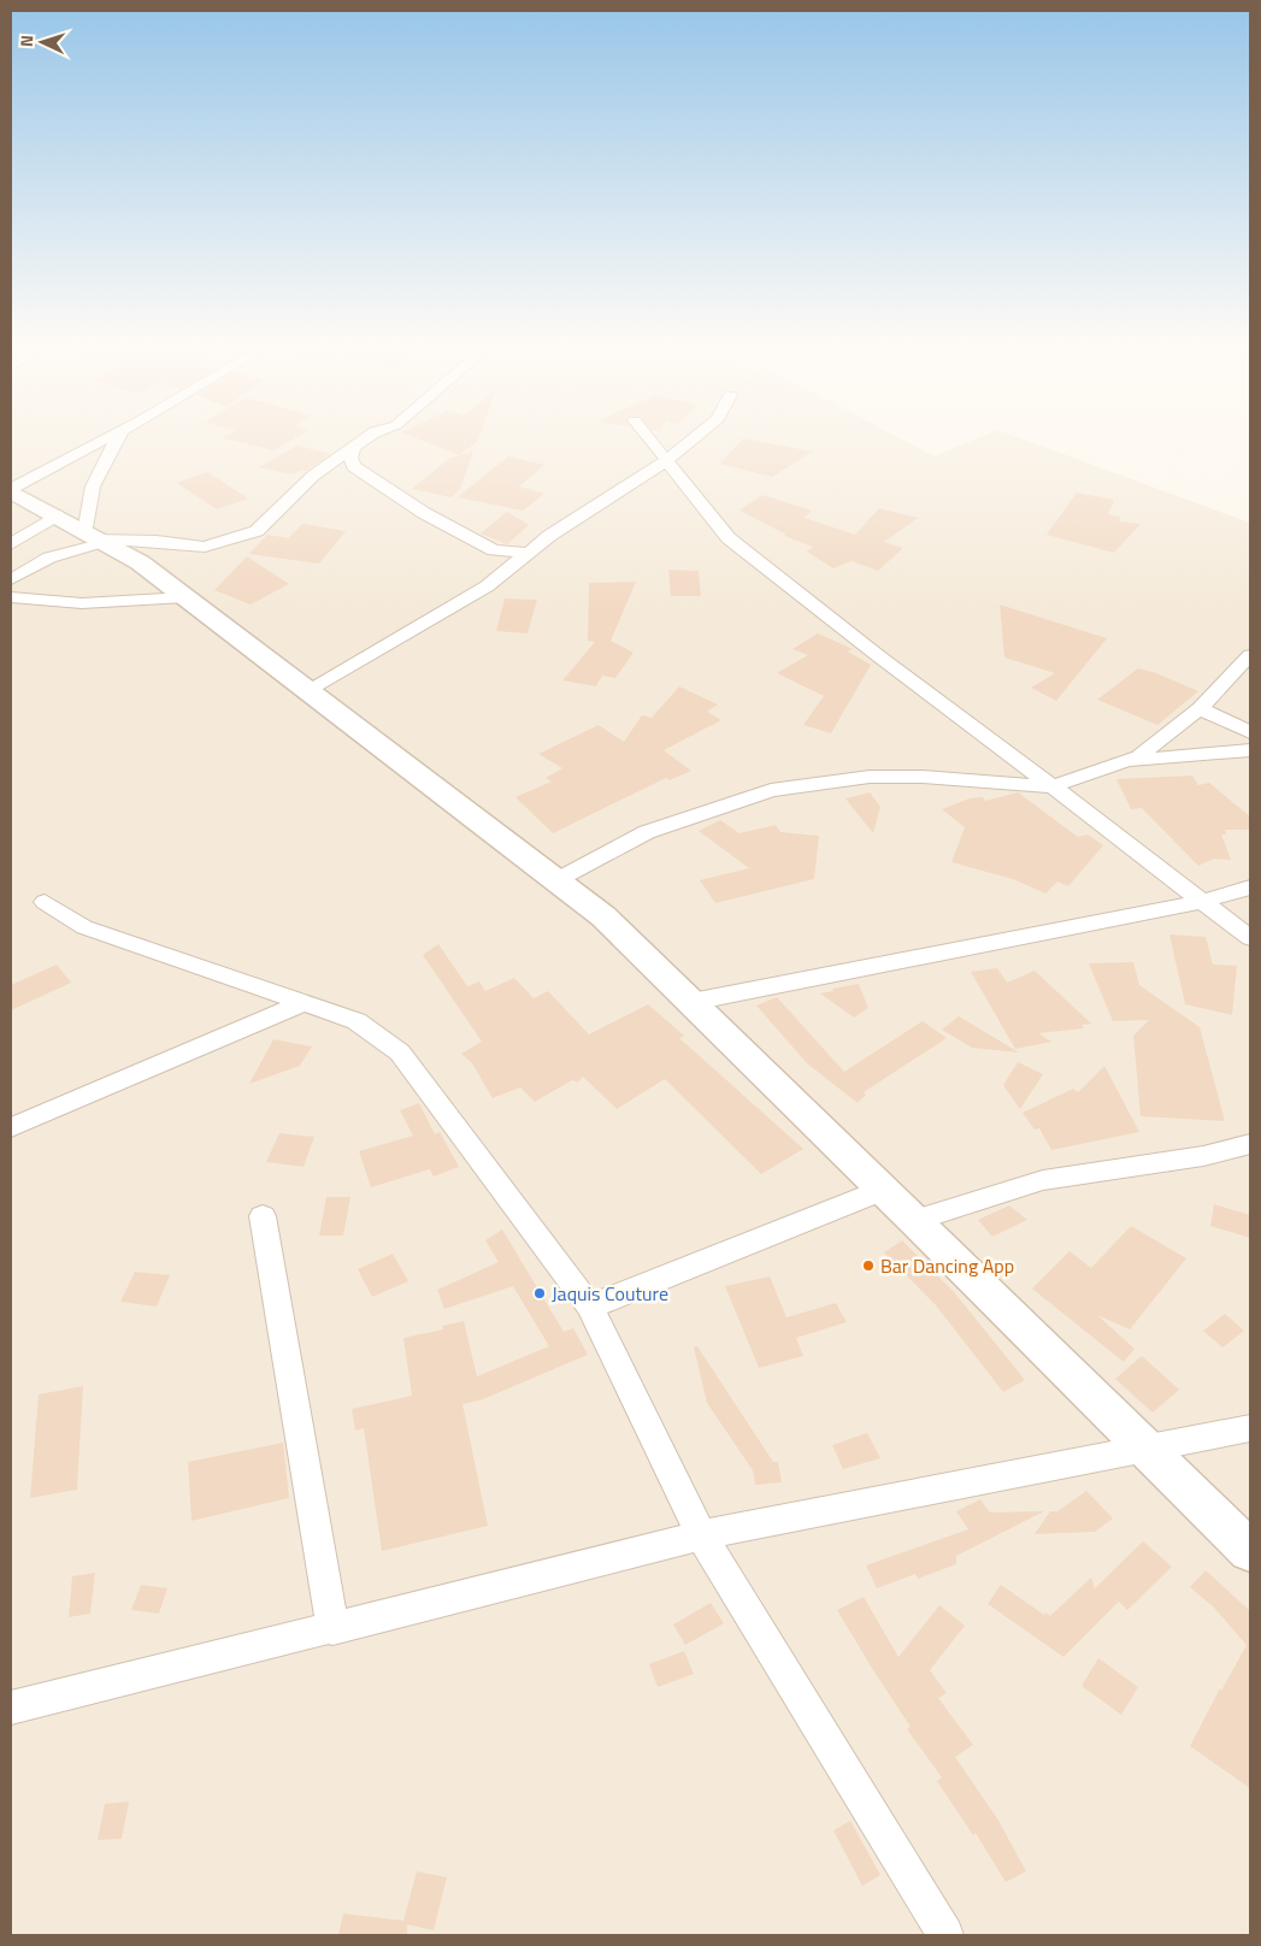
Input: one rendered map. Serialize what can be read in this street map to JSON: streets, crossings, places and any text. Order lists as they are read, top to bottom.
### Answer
{
  "places": ["Bar Dancing App", "Jaquis Couture"],
  "north": "left"
}
